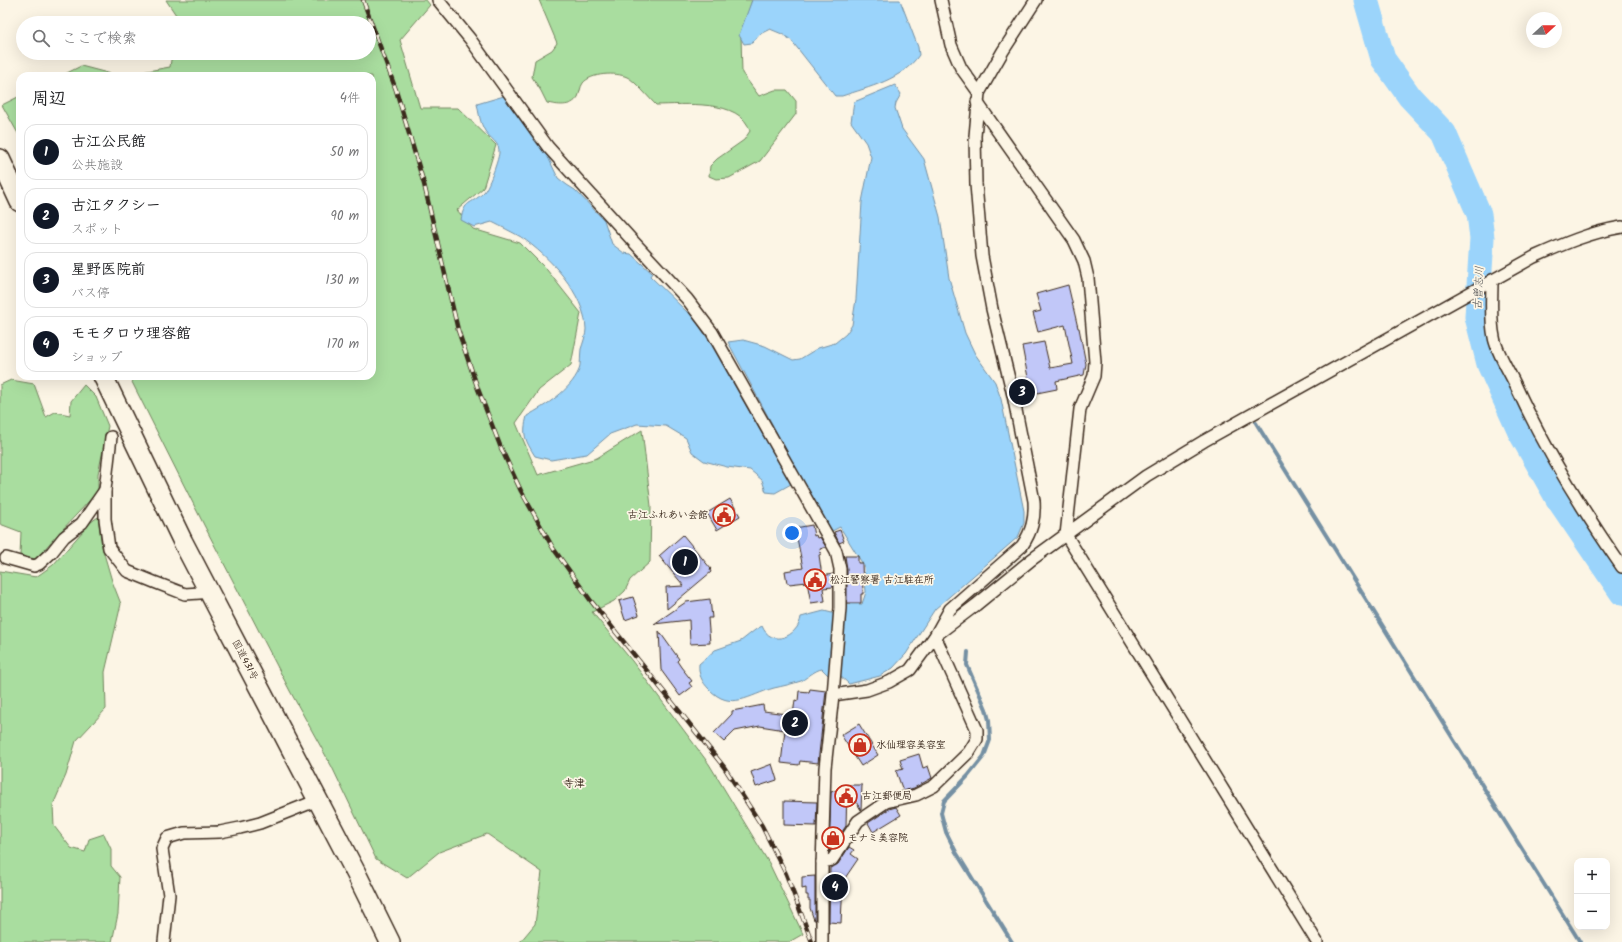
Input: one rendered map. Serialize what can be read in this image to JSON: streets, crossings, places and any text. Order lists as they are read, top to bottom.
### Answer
{
  "streets": {
    "highway": ["国道431号"]
  },
  "districts": ["寺津"],
  "water": ["古曽志川"],
  "places": {
    "public building": ["古江ふれあい会館", "松江警察署 古江駐在所", "古江郵便局"],
    "shop": ["水仙理容美容室", "モナミ美容院"]
  },
  "north": "right",
  "page": {
    "search": "ここで検索",
    "heading": ["周辺", "4件"],
    "list": [
      {
        "mark": "1",
        "name": "古江公民館",
        "note": "公共施設",
        "value": "50 m"
      },
      {
        "mark": "2",
        "name": "古江タクシー",
        "note": "スポット",
        "value": "90 m"
      },
      {
        "mark": "3",
        "name": "星野医院前",
        "note": "バス停",
        "value": "130 m"
      },
      {
        "mark": "4",
        "name": "モモタロウ理容館",
        "note": "ショップ",
        "value": "170 m"
      }
    ],
    "pins": [
      "3",
      "1",
      "2",
      "4"
    ],
    "map_buttons": ["+", "−"]
  }
}
